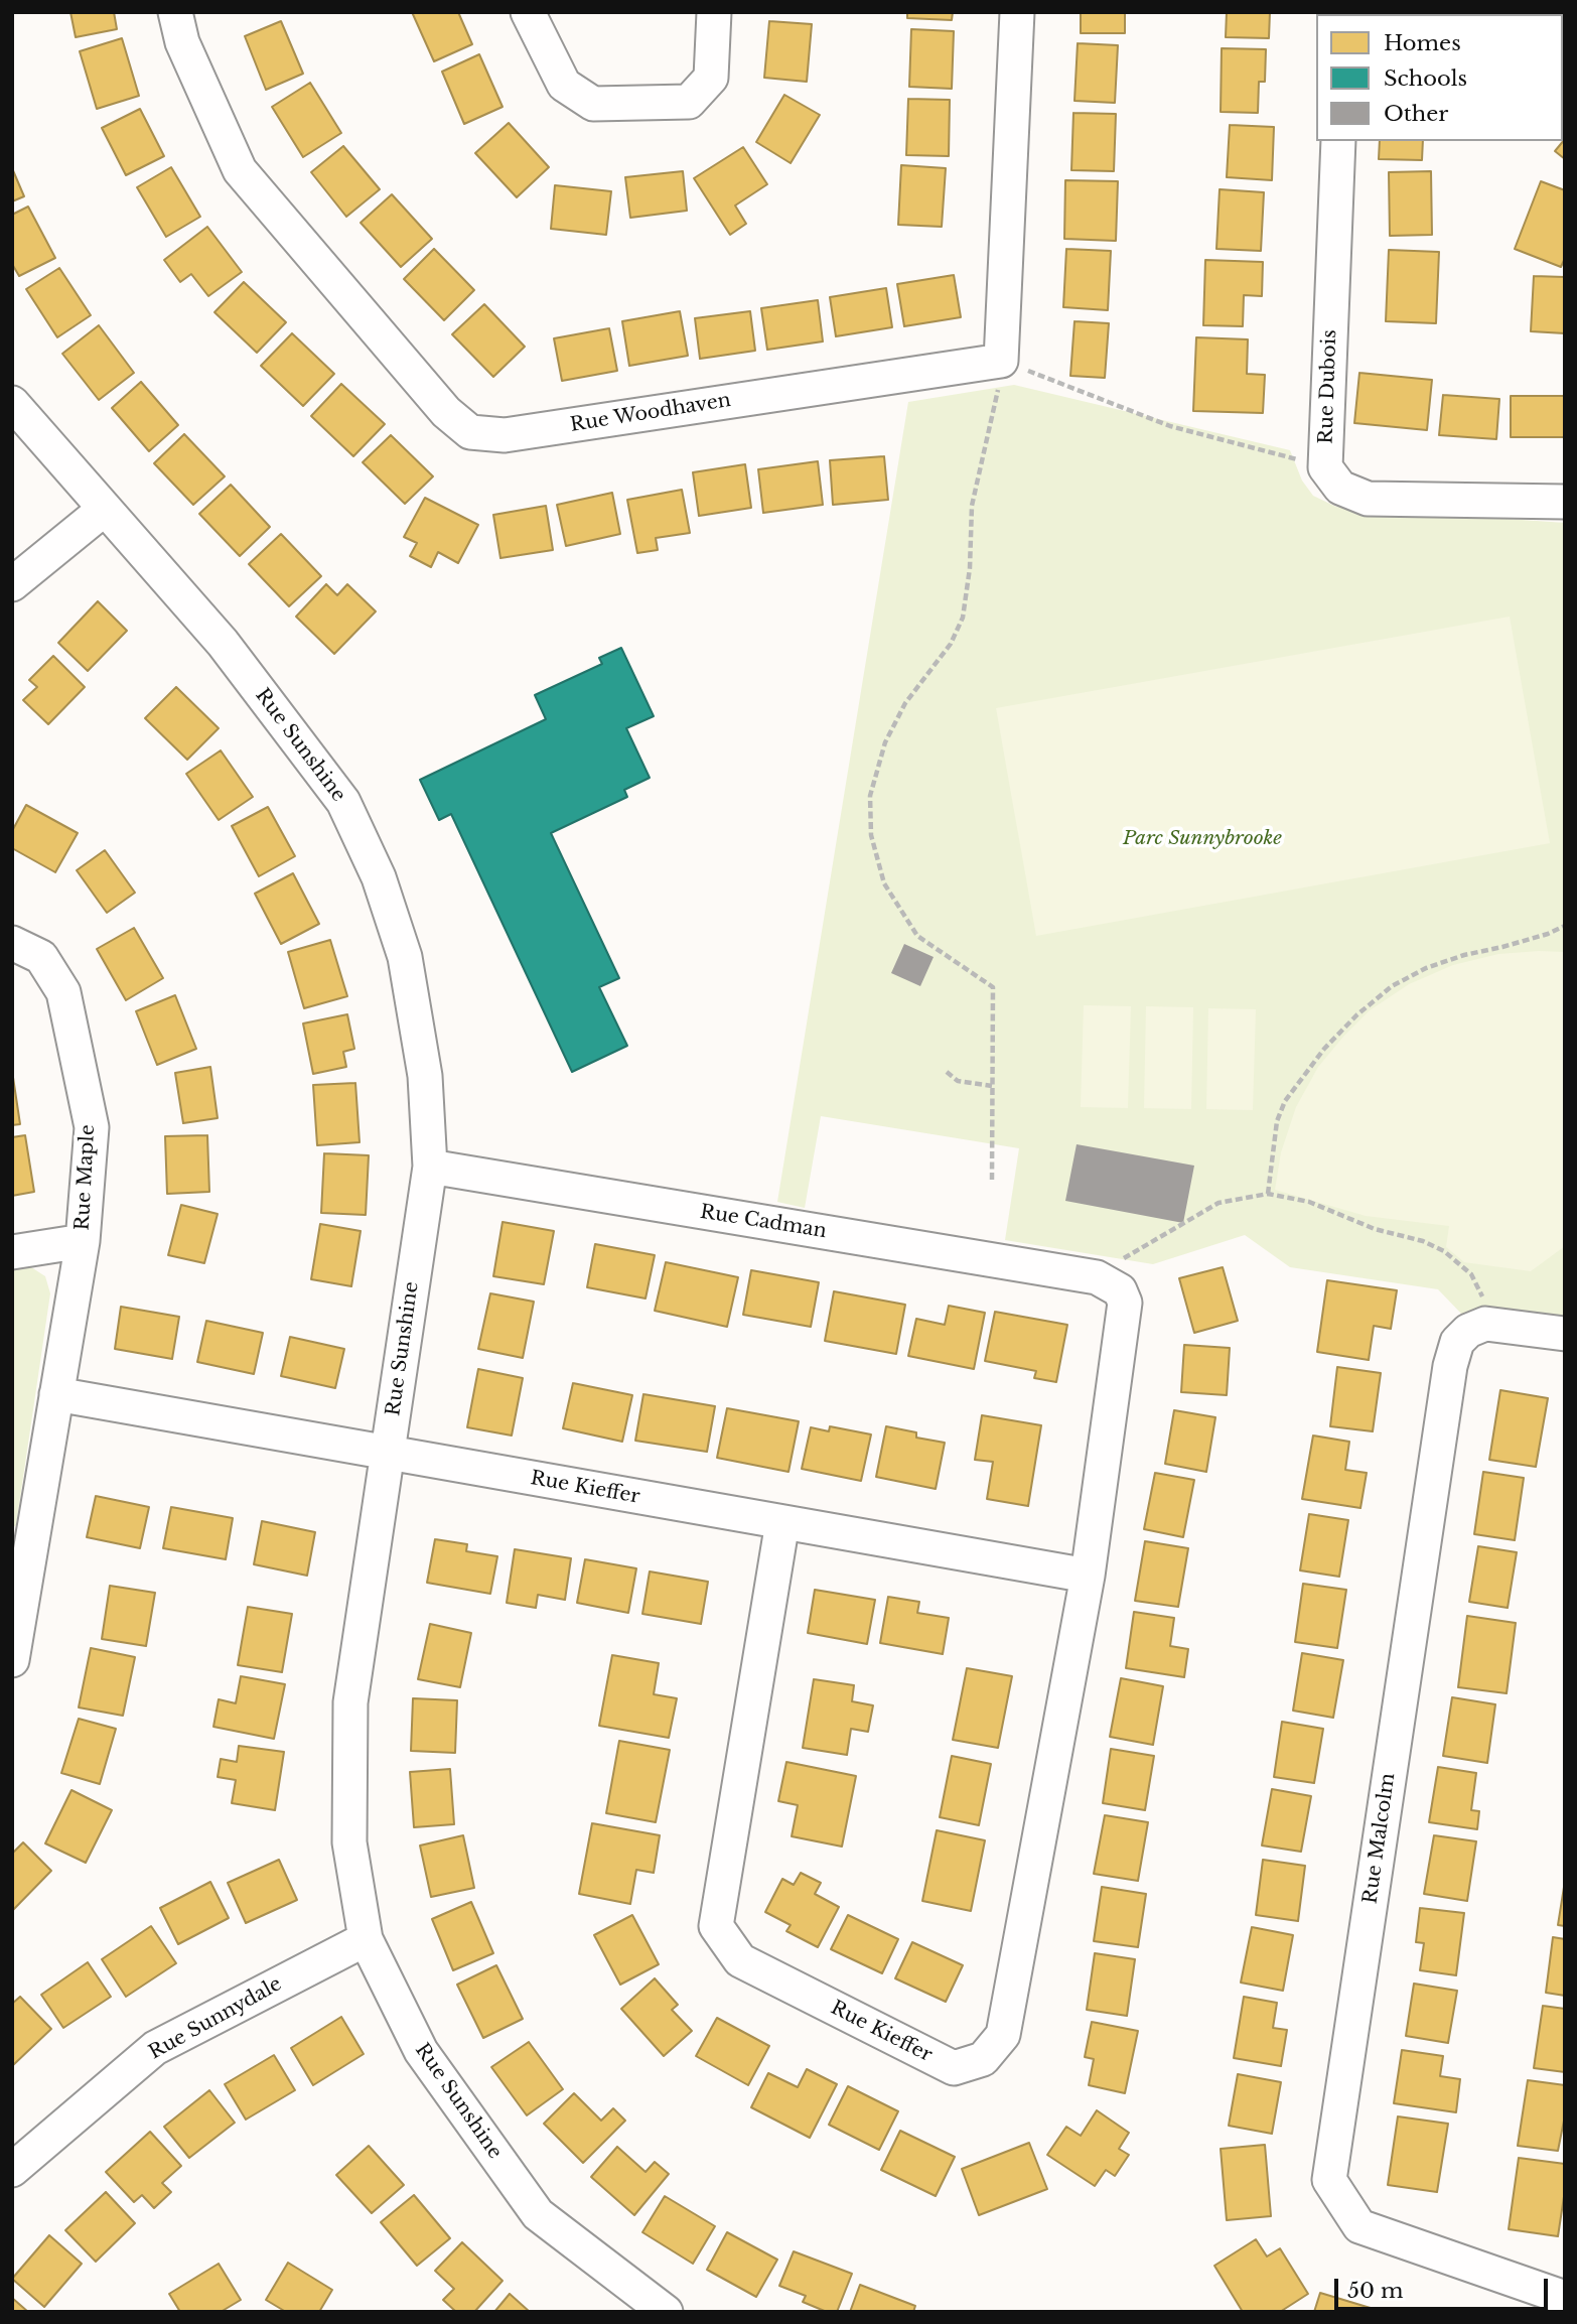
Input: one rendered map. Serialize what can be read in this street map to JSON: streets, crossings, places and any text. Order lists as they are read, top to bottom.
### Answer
{
  "streets": {
    "street": [
      "Rue Dubois",
      "Rue Woodhaven",
      "Rue Sunshine",
      "Rue Maple",
      "Rue Cadman",
      "Rue Kieffer",
      "Rue Malcolm",
      "Rue Sunnydale"
    ]
  },
  "crossings": [
    ["Rue Sunshine", "Rue Cadman"],
    ["Rue Sunshine", "Rue Kieffer"],
    ["Rue Sunshine", "Rue Sunnydale"],
    ["Rue Cadman", "Rue Kieffer"]
  ],
  "parks": ["Parc Sunnybrooke"],
  "legend": ["Homes", "Schools", "Other"],
  "scale_bar": "50 m"
}
